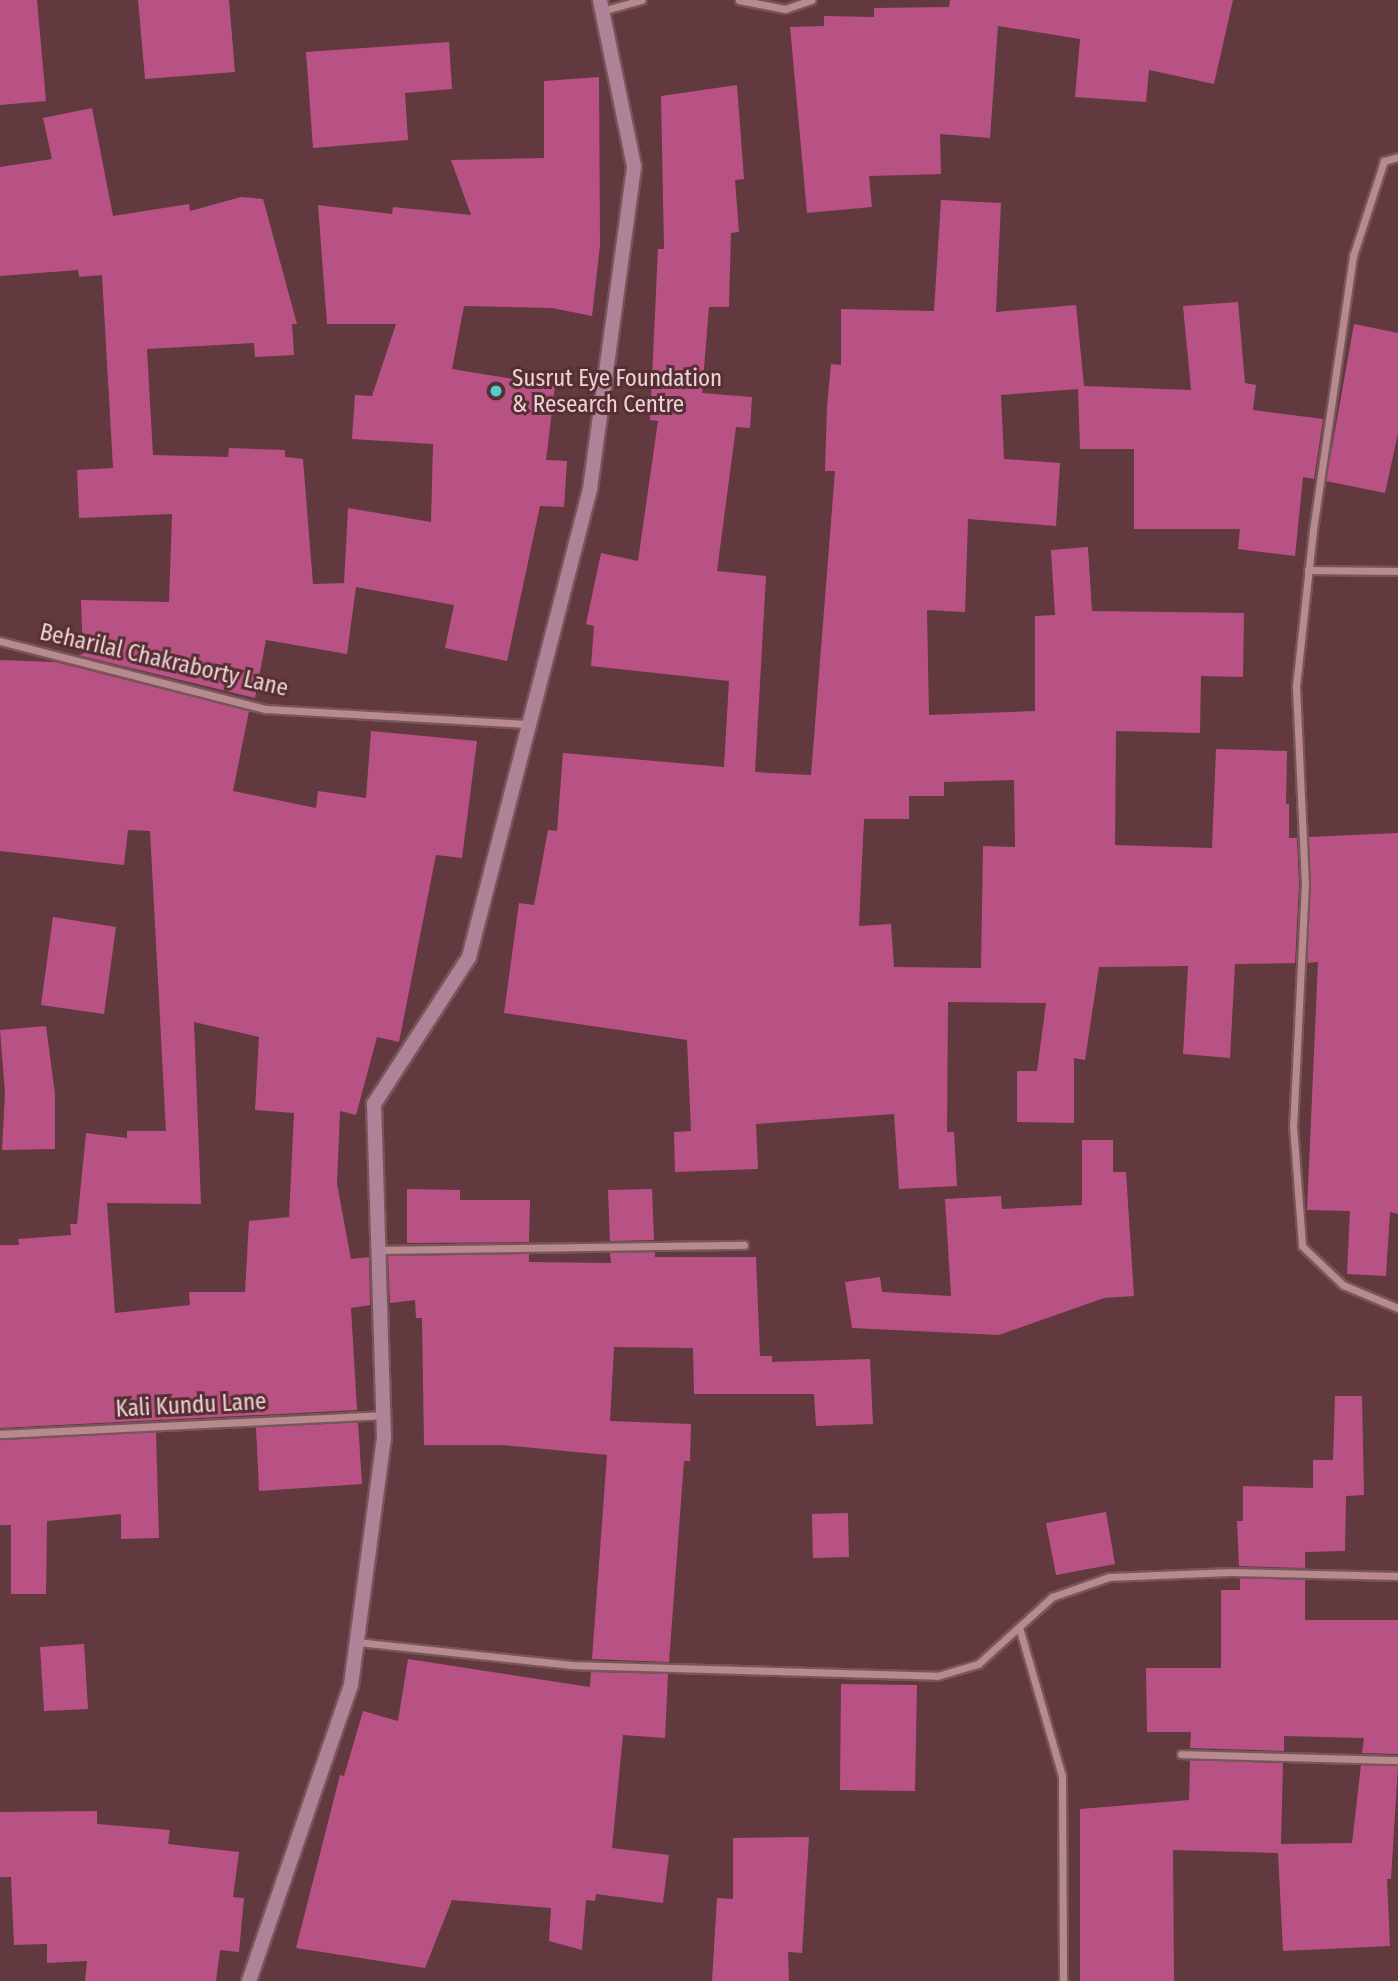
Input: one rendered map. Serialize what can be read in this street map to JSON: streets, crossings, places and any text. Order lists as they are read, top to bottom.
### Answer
{
  "streets": {
    "street": ["Beharilal Chakraborty Lane", "Kali Kundu Lane"]
  },
  "places": ["Susrut Eye Foundation & Research Centre"]
}
